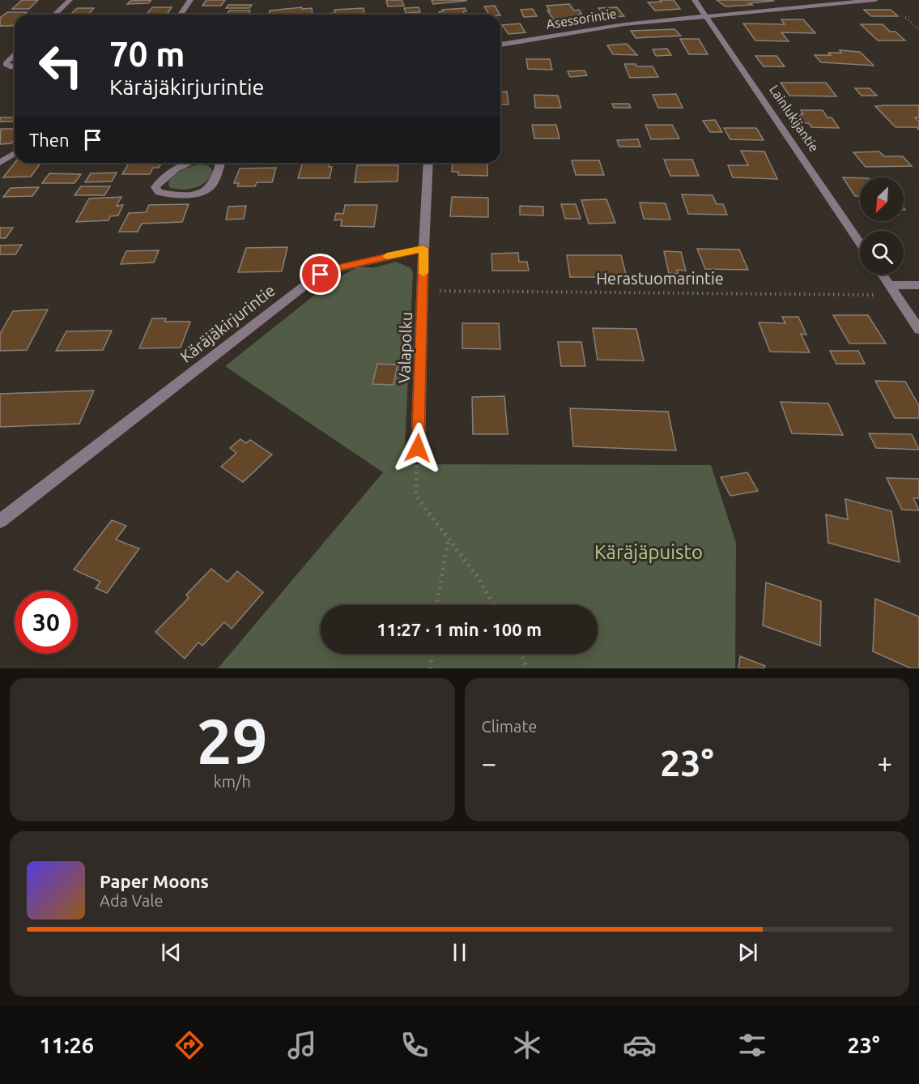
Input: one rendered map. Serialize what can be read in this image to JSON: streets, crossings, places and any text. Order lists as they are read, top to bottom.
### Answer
{
  "streets": {
    "street": [
      "Asessorintie",
      "Lainlukijantie",
      "Käräjäkirjurintie",
      "Valapolku"
    ],
    "path": ["Herastuomarintie"]
  },
  "crossings": [
    ["Asessorintie", "Lainlukijantie"],
    ["Herastuomarintie", "Valapolku"],
    ["Käräjäkirjurintie", "Valapolku"]
  ],
  "parks": ["Käräjäpuisto"],
  "north": "bottom left",
  "page": {
    "turn": ["70 m", "Käräjäkirjurintie"],
    "then": "Then",
    "limit": "30",
    "trip": "11:27 · 1 min · 100 m",
    "tile": [
      ["29", "km/h"],
      "Climate"
    ],
    "heat": ["−", "23°", "+"],
    "song": ["Paper Moons", "Ada Vale"],
    "tabs": ["11:26", "23°"]
  }
}
